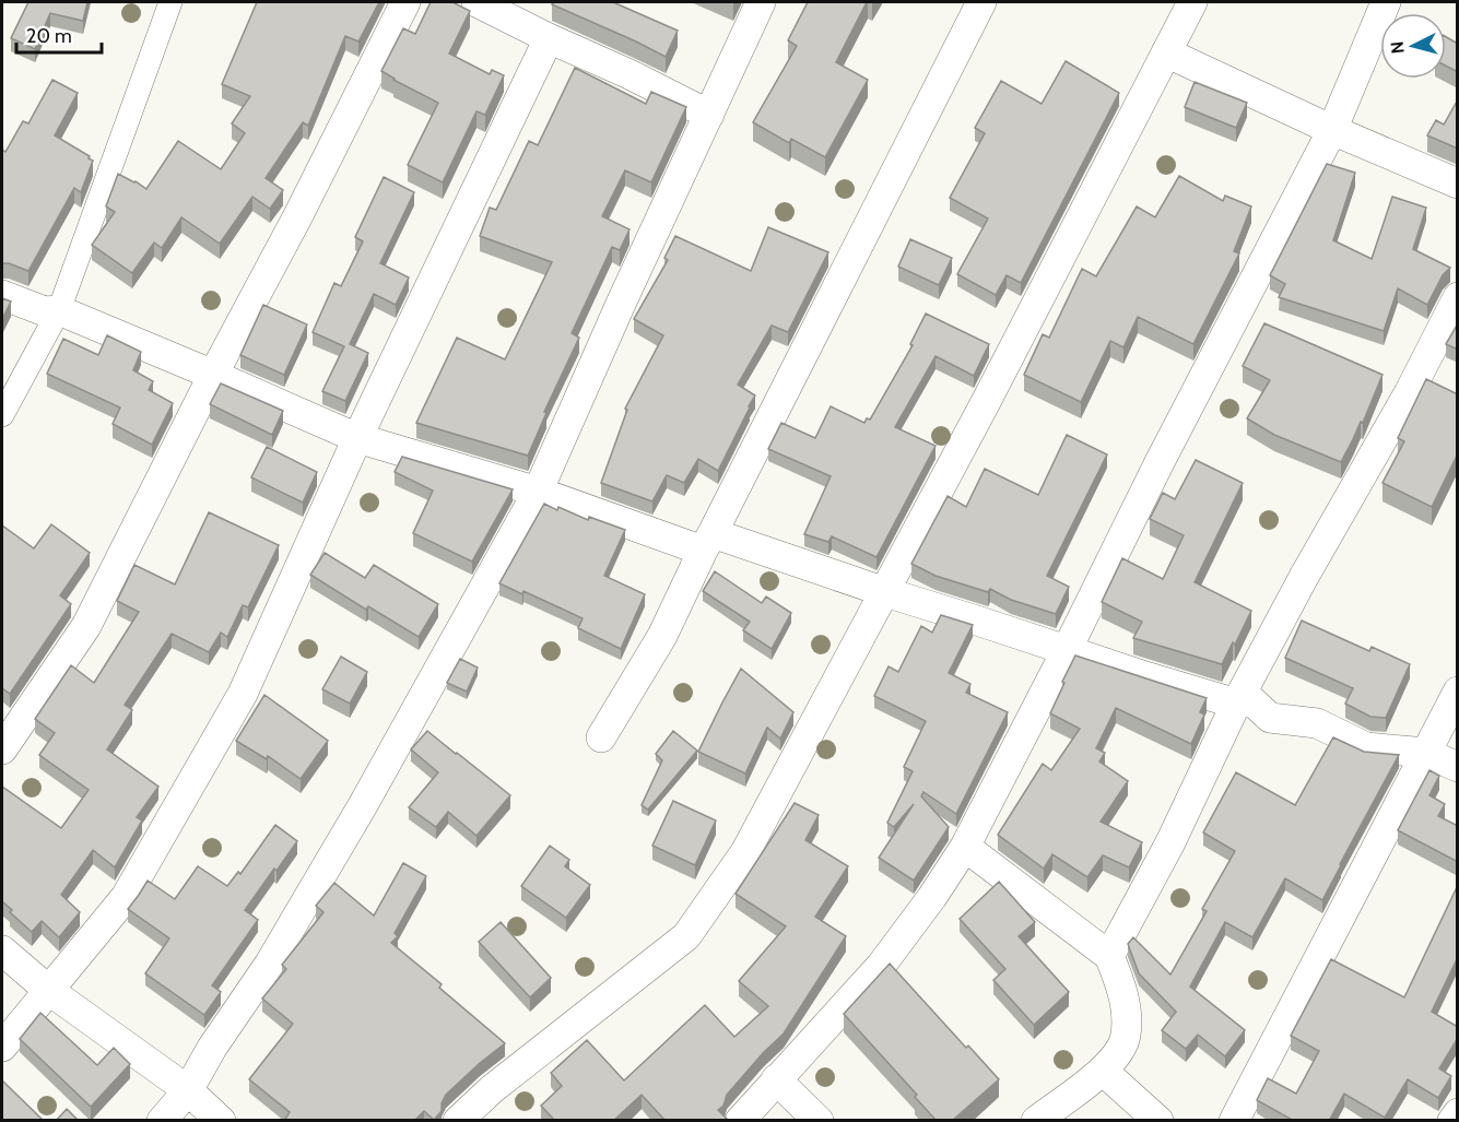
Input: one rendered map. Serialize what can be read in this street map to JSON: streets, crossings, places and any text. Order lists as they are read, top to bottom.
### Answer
{
  "scale_bar": "20 m",
  "north": "left"
}
